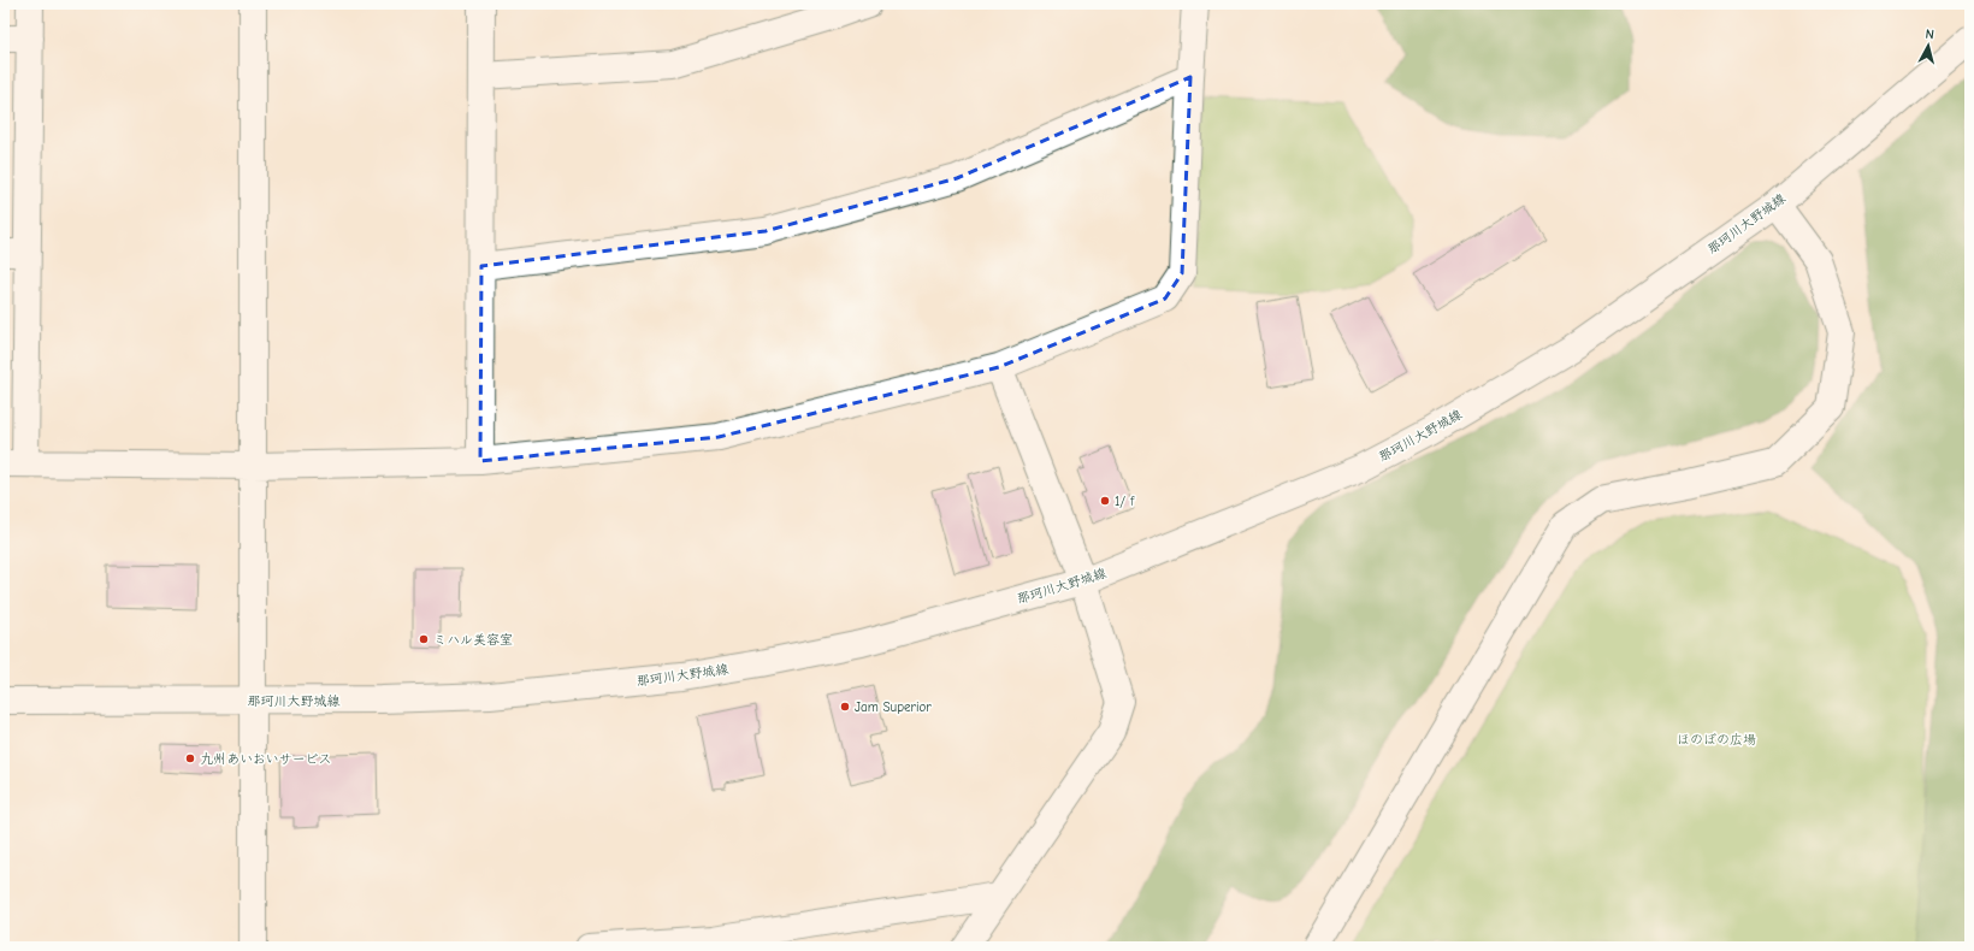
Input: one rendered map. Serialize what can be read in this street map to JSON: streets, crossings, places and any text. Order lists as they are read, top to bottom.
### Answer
{
  "streets": {
    "street": ["那珂川大野城線"]
  },
  "parks": ["ほのぼの広場"],
  "places": [
    "1/ｆ",
    "ミハル美容室",
    "Jam Superior",
    "九州あいおいサービス"
  ],
  "north": "top"
}
